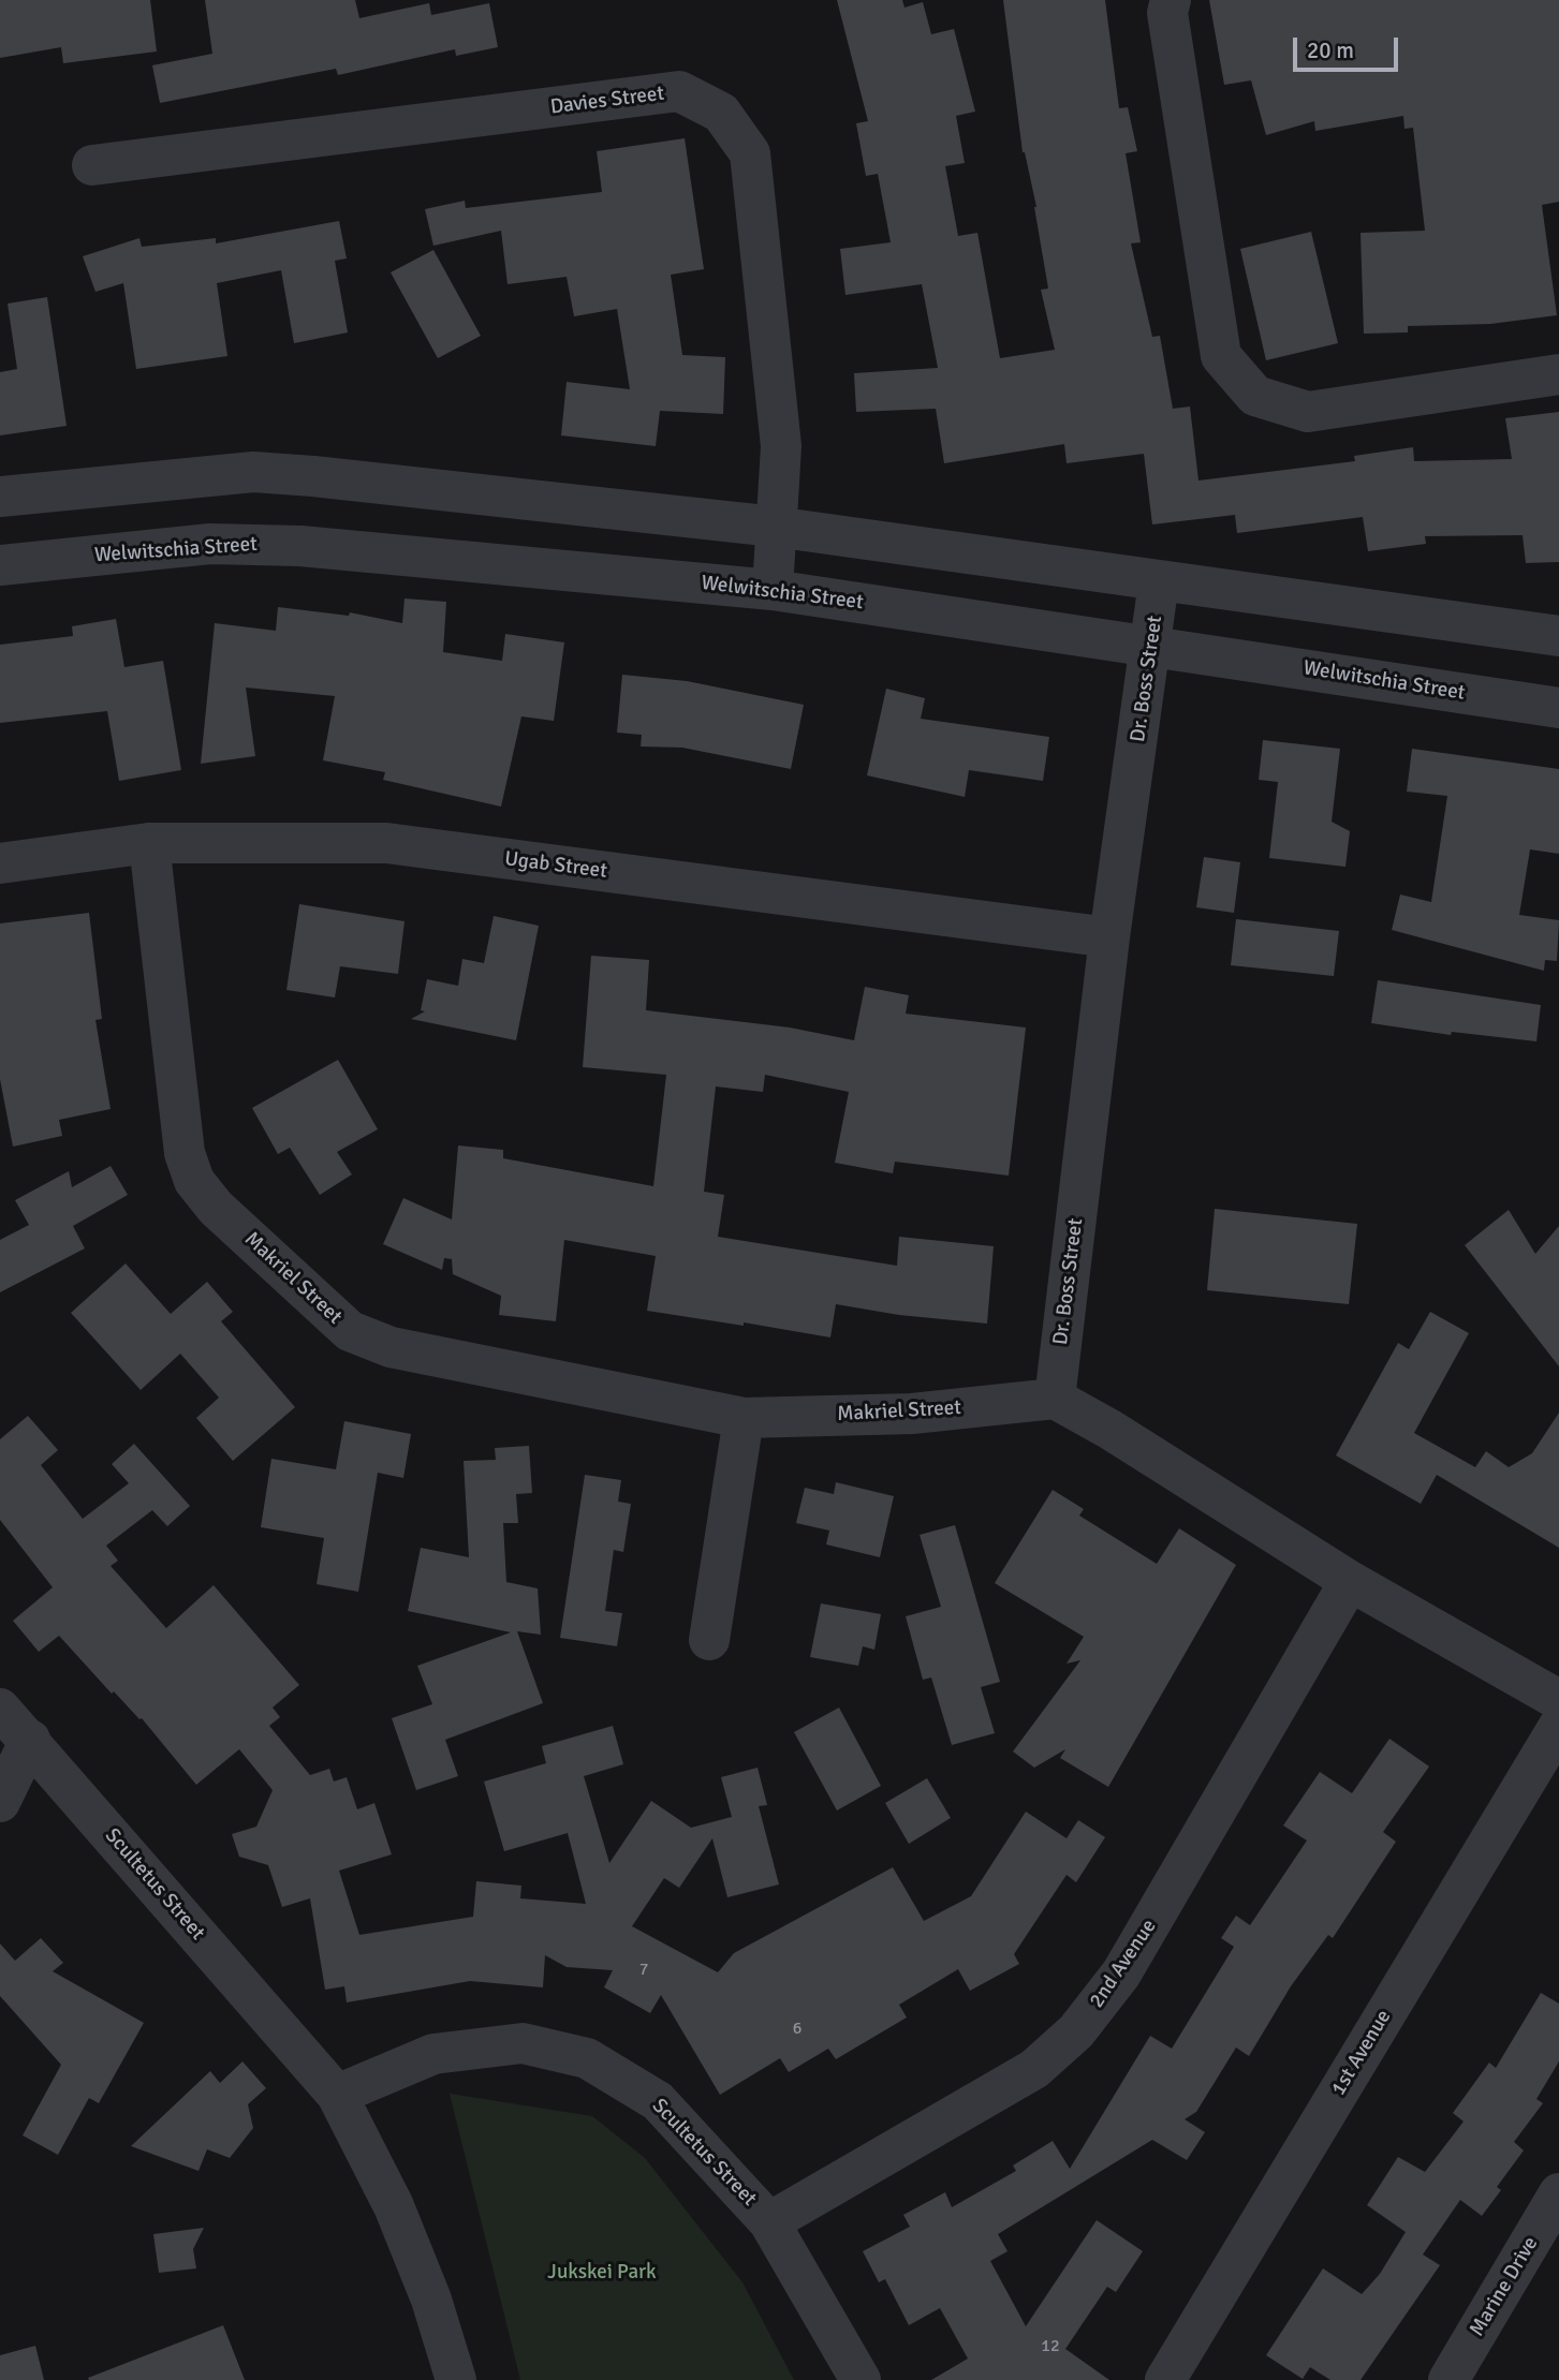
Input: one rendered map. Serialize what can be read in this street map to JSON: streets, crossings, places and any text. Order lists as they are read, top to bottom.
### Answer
{
  "streets": {
    "street": [
      "Davies Street",
      "Welwitschia Street",
      "Dr. Boss Street",
      "Ugab Street",
      "Makriel Street",
      "Scultetus Street",
      "2nd Avenue",
      "1st Avenue",
      "Marine Drive"
    ]
  },
  "crossings": [
    ["Davies Street", "Welwitschia Street"],
    ["Welwitschia Street", "Dr. Boss Street"],
    ["Dr. Boss Street", "Ugab Street"],
    ["Dr. Boss Street", "Makriel Street"],
    ["Ugab Street", "Makriel Street"],
    ["Scultetus Street", "2nd Avenue"]
  ],
  "parks": ["Jukskei Park"],
  "house_numbers": ["7", "6", "12"],
  "scale_bar": "20 m"
}
